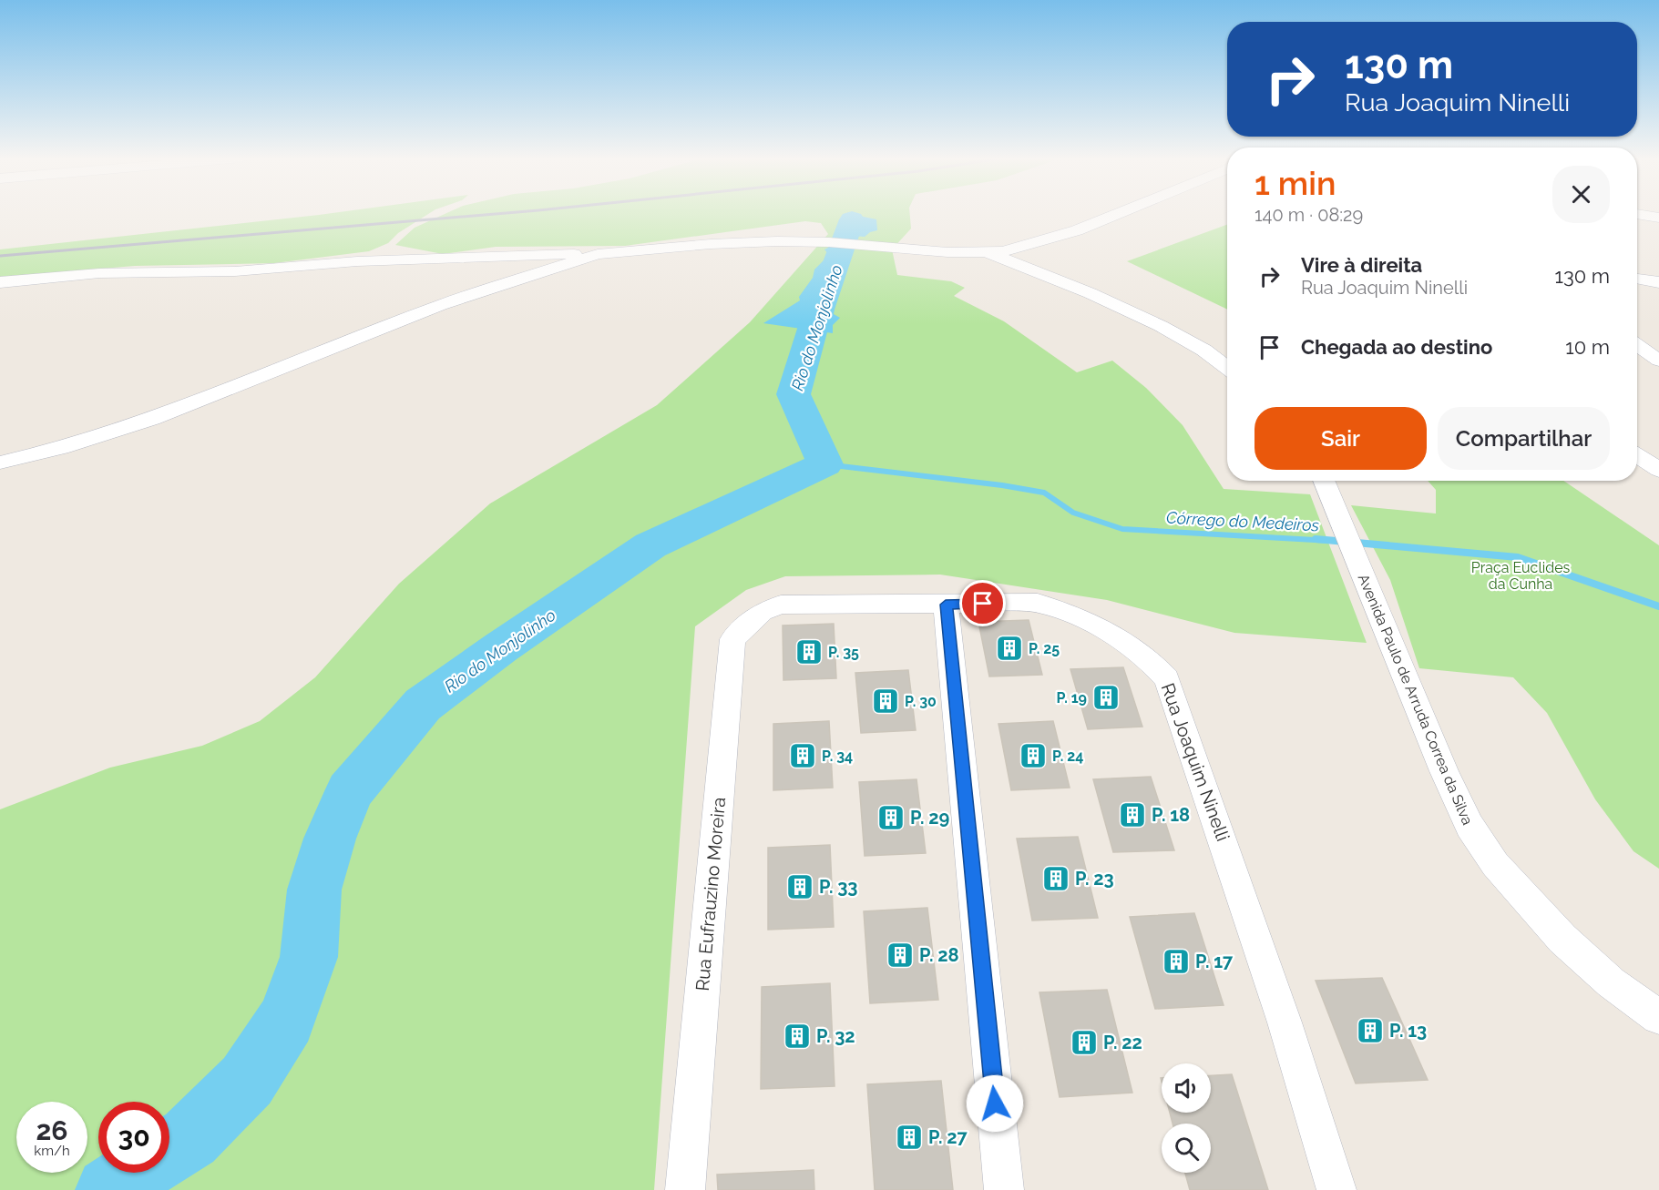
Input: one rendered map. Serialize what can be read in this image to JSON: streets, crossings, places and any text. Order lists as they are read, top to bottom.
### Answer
{
  "streets": {
    "street": ["Avenida Paulo de Arruda Correa da Silva", "Rua Joaquim Ninelli", "Rua Eufrauzino Moreira"]
  },
  "crossings": [
    ["Rua Joaquim Ninelli", "Rua Eufrauzino Moreira"]
  ],
  "water": ["Rio do Monjolinho", "Córrego do Medeiros"],
  "parks": ["Praça Euclides da Cunha"],
  "places": {
    "building": [
      "P. 25",
      "P. 35",
      "P. 19",
      "P. 30",
      "P. 34",
      "P. 24",
      "P. 18",
      "P. 29",
      "P. 23",
      "P. 33",
      "P. 28",
      "P. 17",
      "P. 13",
      "P. 32",
      "P. 22",
      "P. 27"
    ]
  },
  "page": {
    "turn": ["130 m", "Rua Joaquim Ninelli"],
    "heading": ["1 min", "140 m · 08:29"],
    "list": [
      {
        "name": "Vire à direita",
        "note": "Rua Joaquim Ninelli",
        "value": "130 m"
      },
      {
        "name": "Chegada ao destino",
        "value": "10 m"
      }
    ],
    "buttons": ["Sair", "Compartilhar"],
    "speed": "26 km/h",
    "limit": "30"
  }
}
